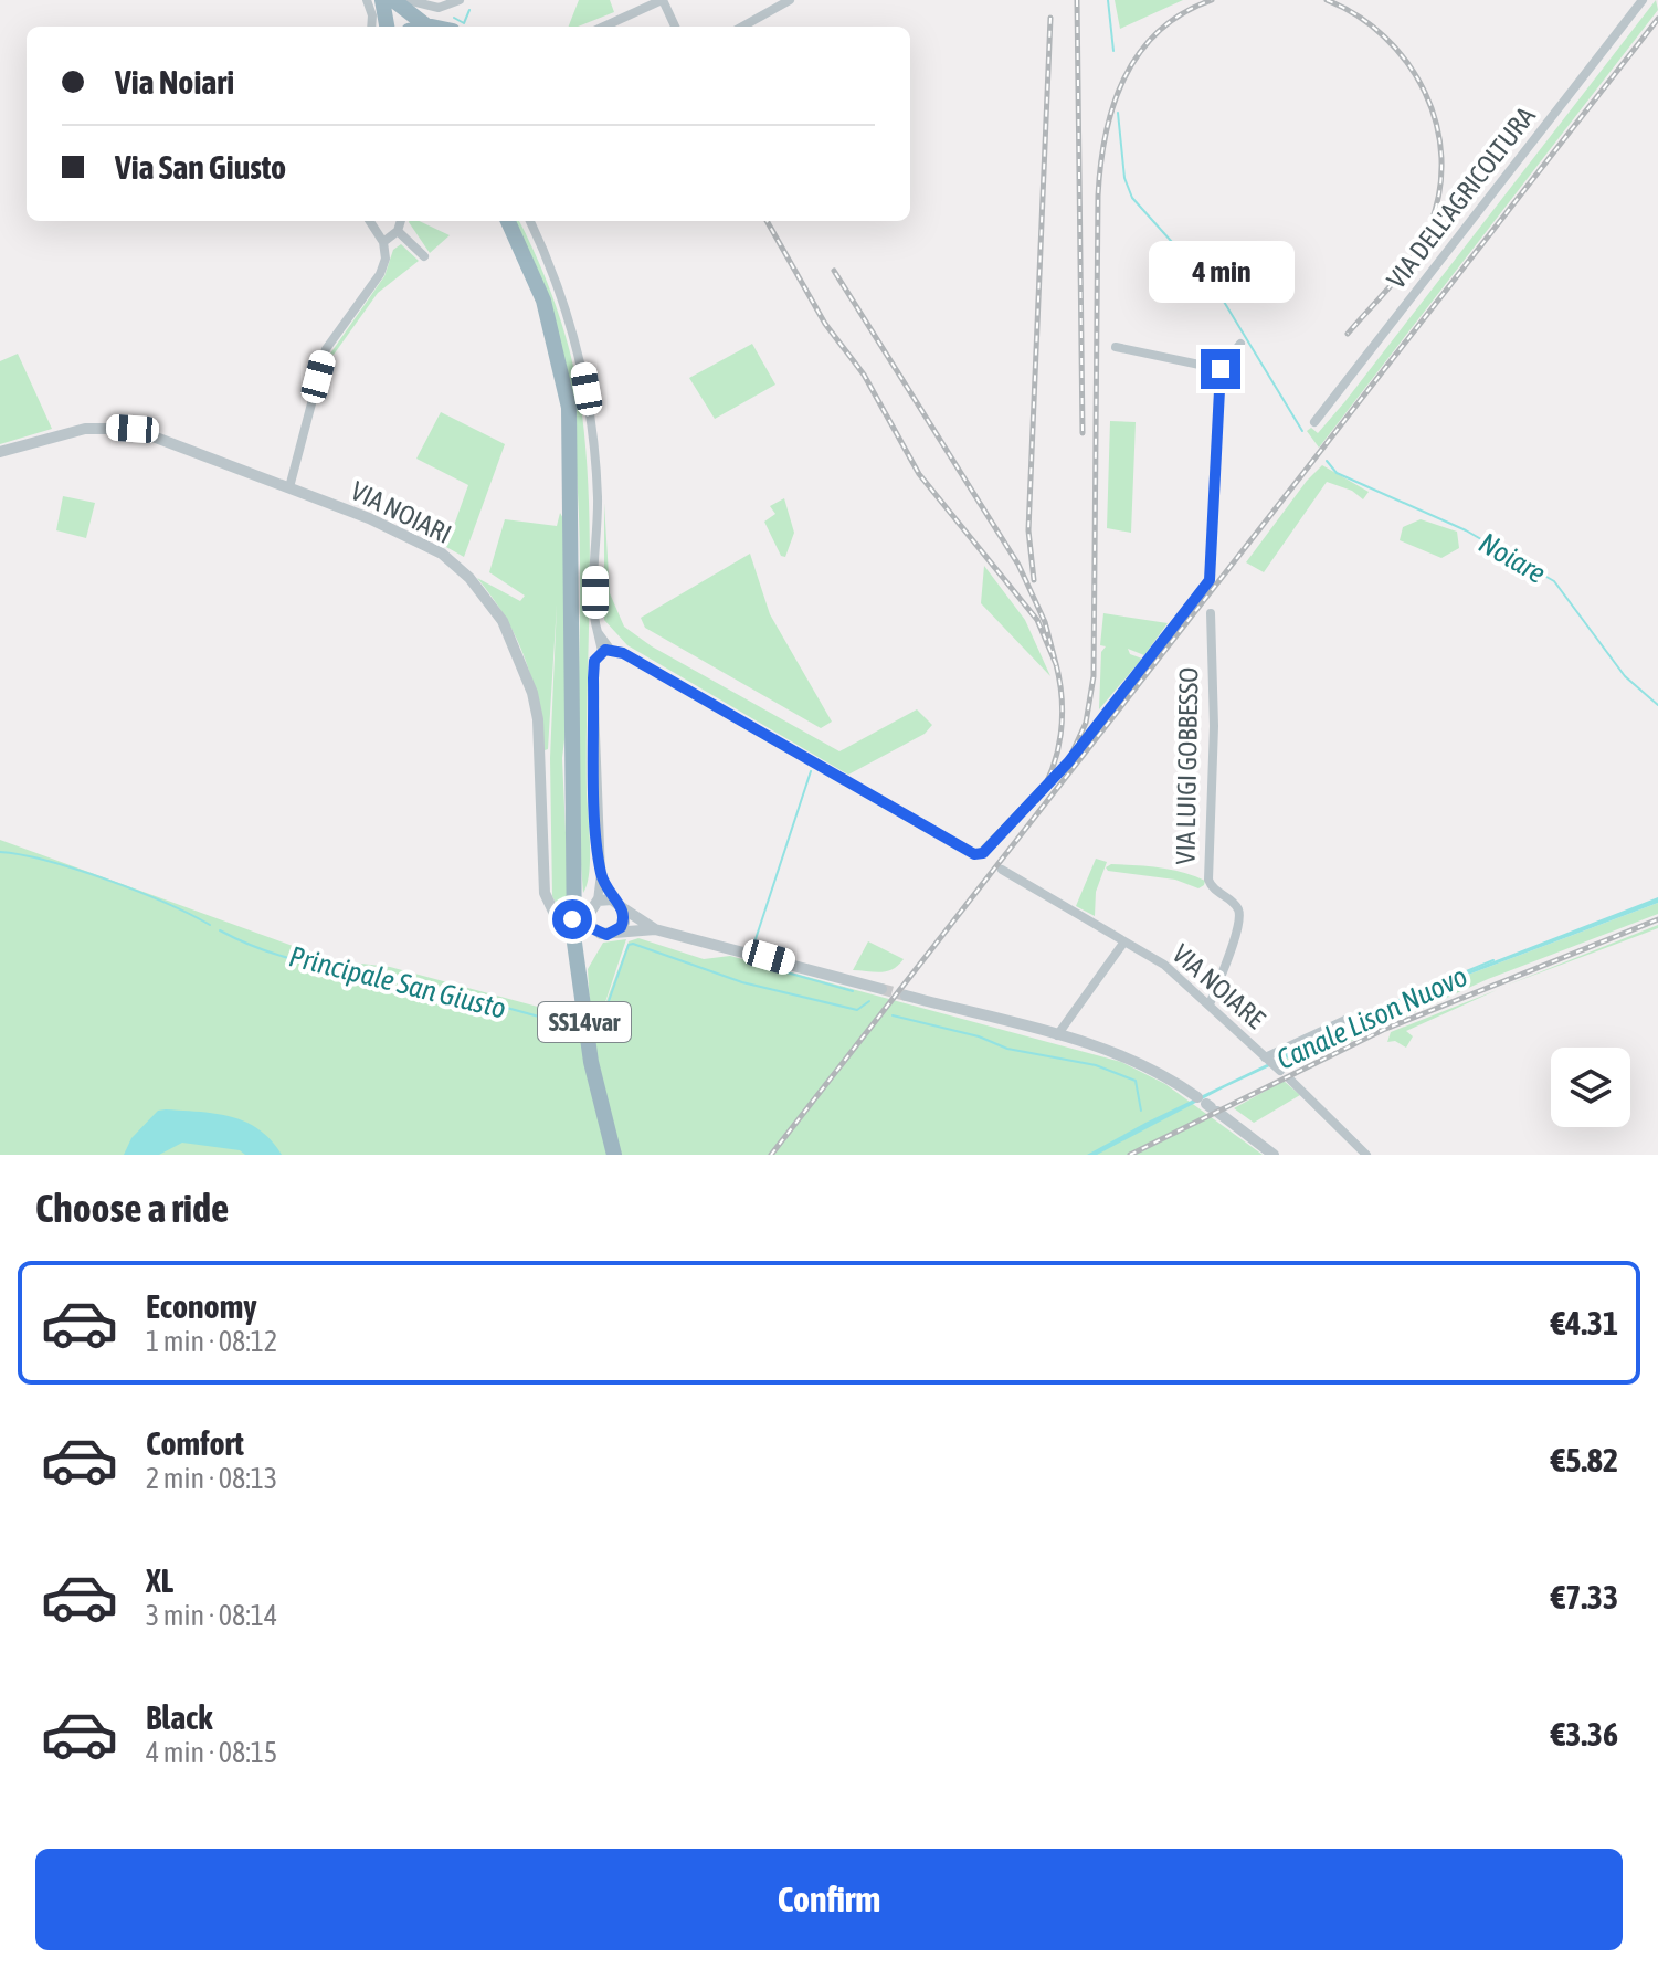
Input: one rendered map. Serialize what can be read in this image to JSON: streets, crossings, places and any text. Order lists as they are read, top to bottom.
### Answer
{
  "streets": {
    "highway": ["SS14var"],
    "street": [
      "VIA DELL'AGRICOLTURA",
      "VIA NOIARI",
      "VIA LUIGI GOBBESSO",
      "VIA NOIARE"
    ]
  },
  "crossings": [
    ["VIA LUIGI GOBBESSO", "VIA NOIARE"]
  ],
  "water": ["Noiare", "Principale San Giusto", "Canale Lison Nuovo"],
  "page": {
    "banner": ["Via Noiari", "Via San Giusto"],
    "bubble": "4 min",
    "heading": "Choose a ride",
    "list": [
      {
        "name": "Economy",
        "note": "1 min · 08:12",
        "value": "€4.31"
      },
      {
        "name": "Comfort",
        "note": "2 min · 08:13",
        "value": "€5.82"
      },
      {
        "name": "XL",
        "note": "3 min · 08:14",
        "value": "€7.33"
      },
      {
        "name": "Black",
        "note": "4 min · 08:15",
        "value": "€3.36"
      }
    ],
    "buttons": "Confirm"
  }
}
